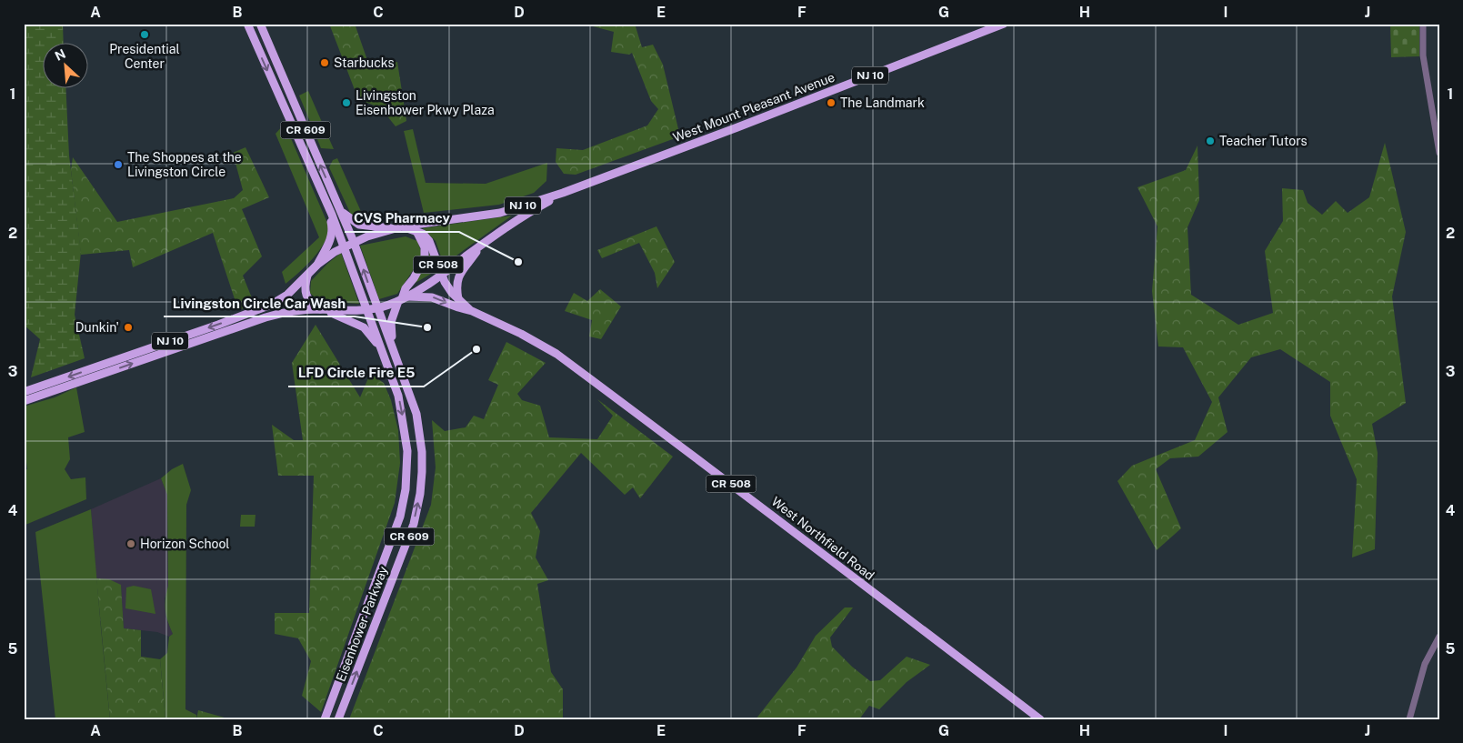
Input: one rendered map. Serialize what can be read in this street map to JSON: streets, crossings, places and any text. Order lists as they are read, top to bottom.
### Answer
{
  "streets": {
    "main road": [
      "NJ 10",
      "West Mount Pleasant Avenue",
      "CR 609",
      "CR 508",
      "West Northfield Road",
      "Eisenhower Parkway"
    ]
  },
  "crossings": [
    ["NJ 10", "West Mount Pleasant Avenue"],
    ["NJ 10", "CR 508"],
    ["NJ 10", "Eisenhower Parkway"],
    ["West Mount Pleasant Avenue", "CR 508"],
    ["CR 508", "West Northfield Road"]
  ],
  "places": [
    "Presidential Center",
    "Starbucks",
    "Livingston Eisenhower Pkwy Plaza",
    "The Landmark",
    "Teacher Tutors",
    "The Shoppes at the Livingston Circle",
    "CVS Pharmacy",
    "Dunkin'",
    "Livingston Circle Car Wash",
    "LFD Circle Fire E5",
    "Horizon School"
  ],
  "north": "top left",
  "grid": {
    "columns": [
      "A",
      "B",
      "C",
      "D",
      "E",
      "F",
      "G",
      "H",
      "I",
      "J"
    ],
    "rows": [
      "1",
      "2",
      "3",
      "4",
      "5"
    ]
  }
}
